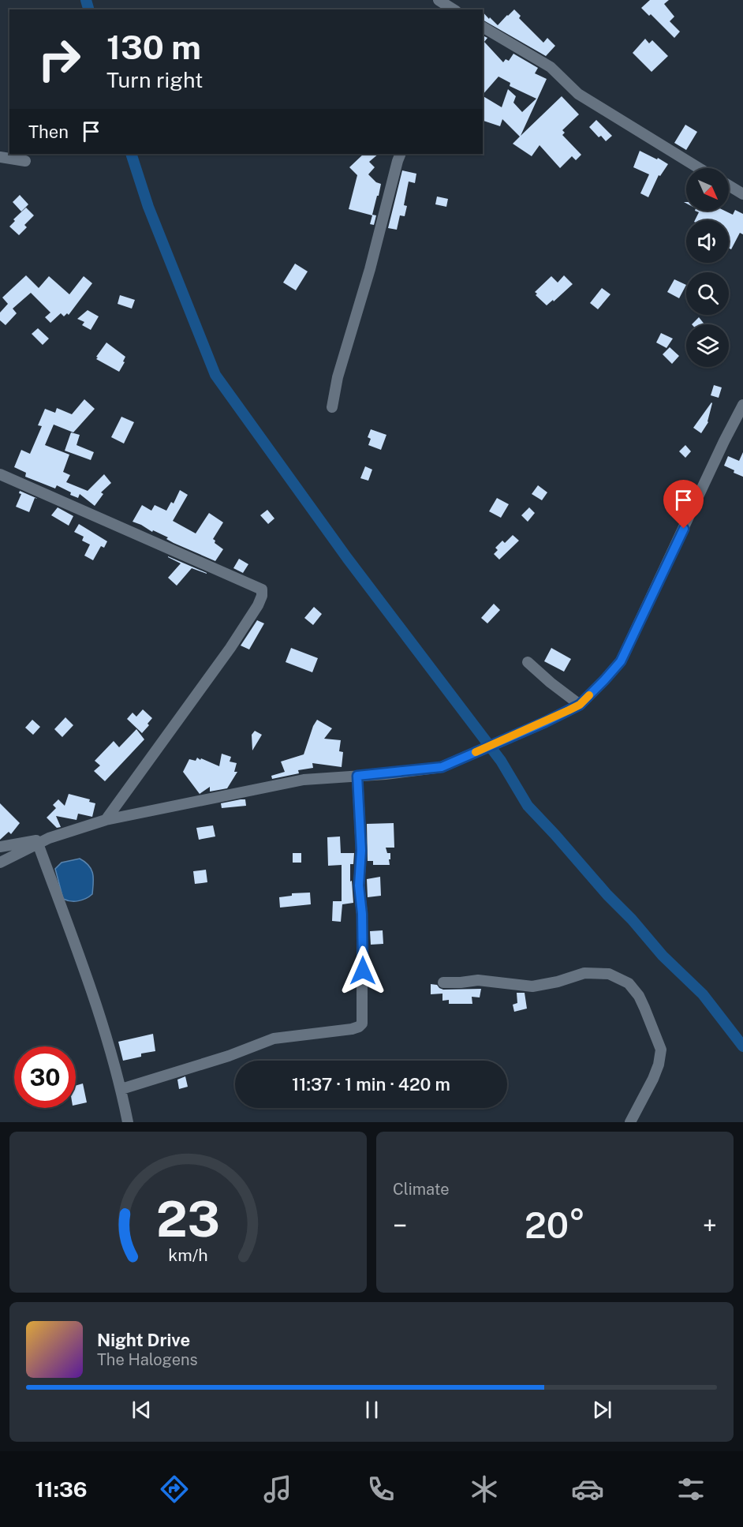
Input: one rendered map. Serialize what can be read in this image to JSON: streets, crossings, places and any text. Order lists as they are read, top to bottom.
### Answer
{
  "north": "bottom right",
  "page": {
    "turn": ["130 m", "Turn right"],
    "then": "Then",
    "limit": "30",
    "trip": "11:37 · 1 min · 420 m",
    "tile": "Climate",
    "heat": ["−", "20°", "+"],
    "song": ["Night Drive", "The Halogens"],
    "tabs": "11:36",
    "gauge": ["23", "km/h"]
  }
}
